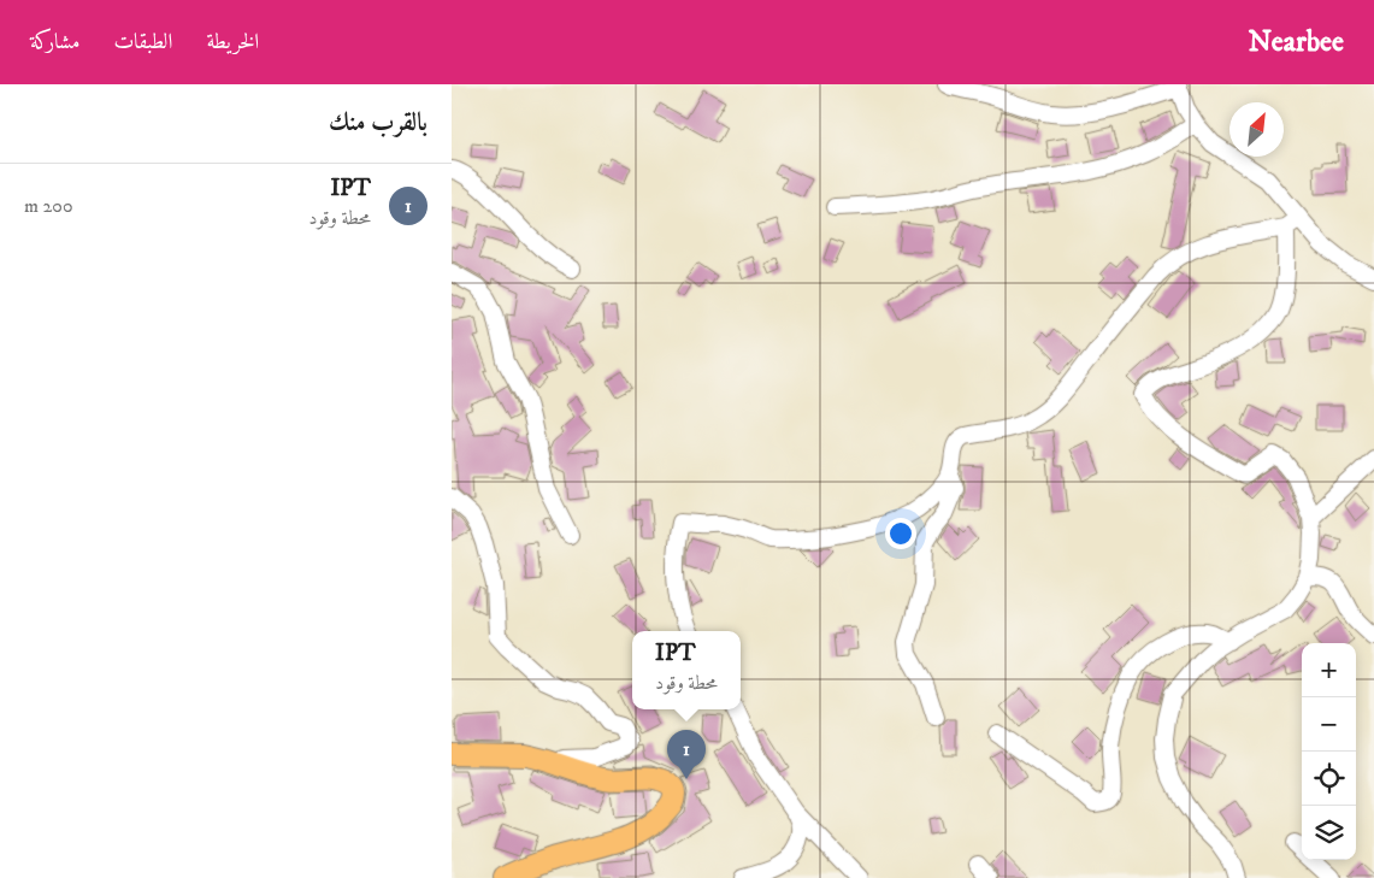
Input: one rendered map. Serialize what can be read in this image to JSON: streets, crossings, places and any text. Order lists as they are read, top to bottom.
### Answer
{
  "north": "top right",
  "page": {
    "header": "Nearbee",
    "nav": ["الخريطة", "الطبقات", "مشاركة"],
    "heading": "بالقرب منك",
    "list": [
      {
        "mark": "1",
        "name": "IPT",
        "note": "محطة وقود",
        "value": "200 m"
      }
    ],
    "popup": ["IPT", "محطة وقود"],
    "map_buttons": ["+", "−"],
    "pins": "1"
  }
}
